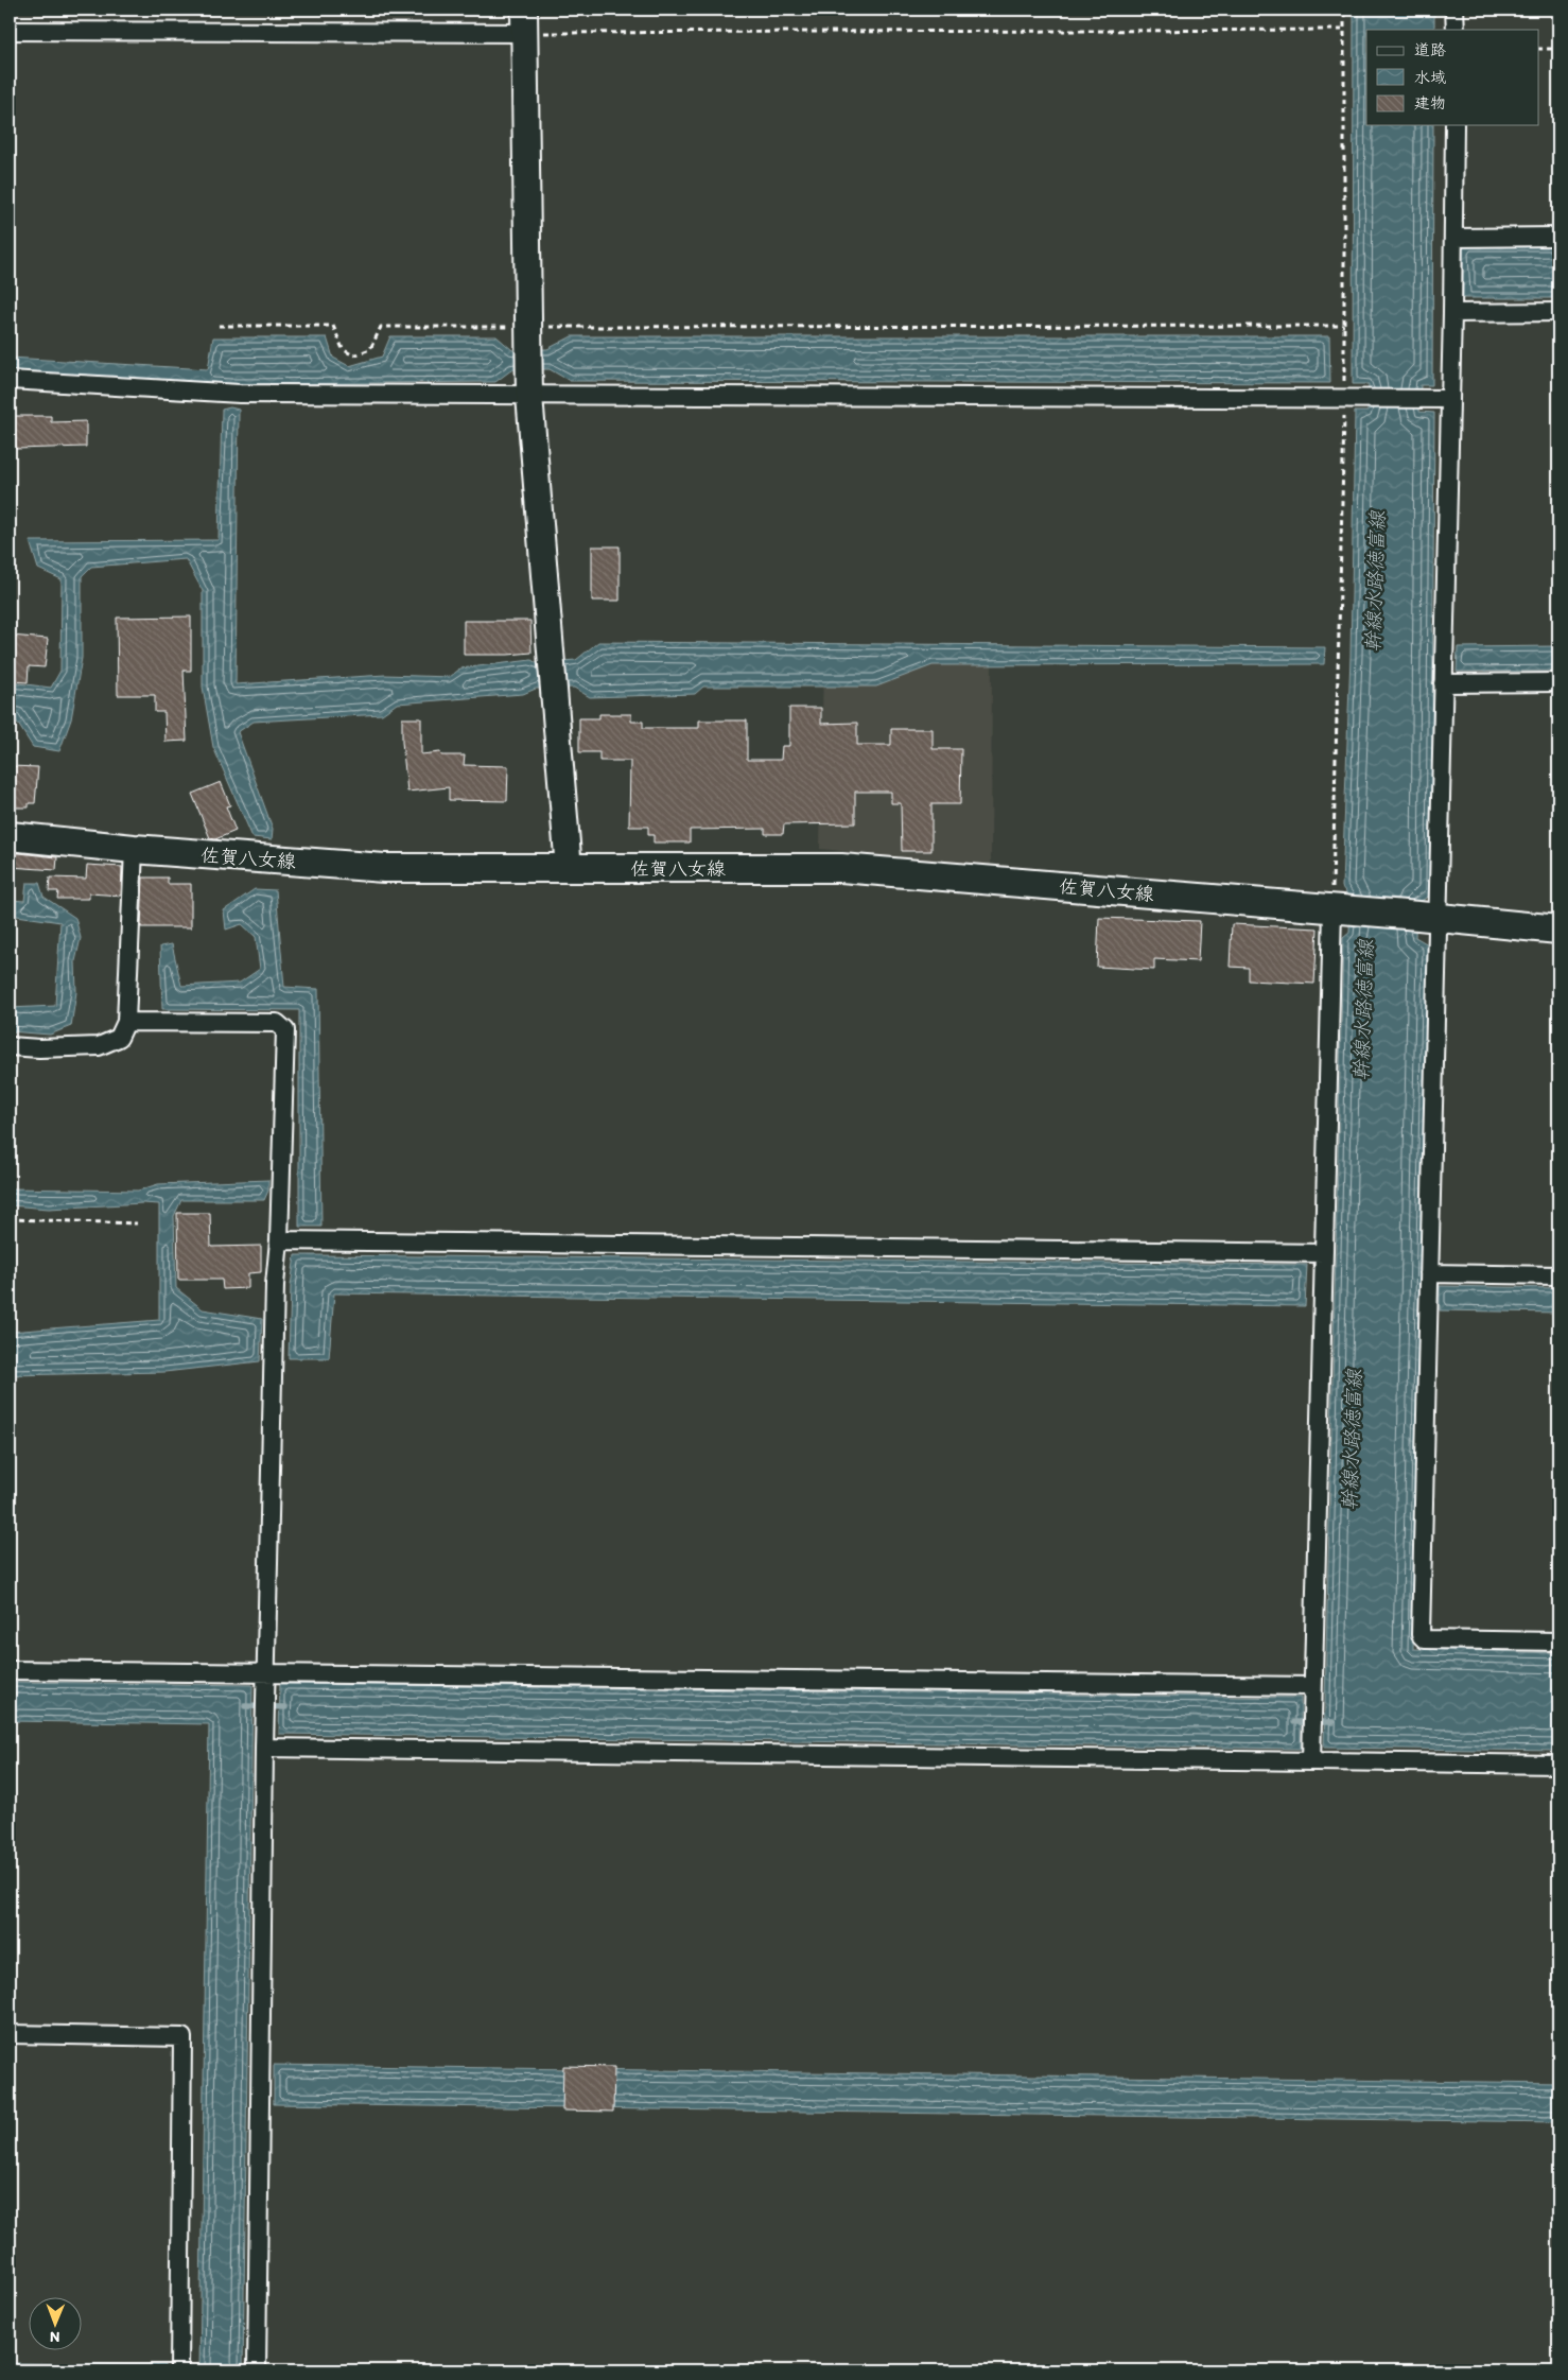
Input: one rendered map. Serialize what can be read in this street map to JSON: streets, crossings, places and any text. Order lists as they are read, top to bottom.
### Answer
{
  "streets": {
    "main road": ["佐賀八女線"]
  },
  "water": ["幹線水路徳富線"],
  "legend": ["道路", "水域", "建物"],
  "north": "bottom"
}
